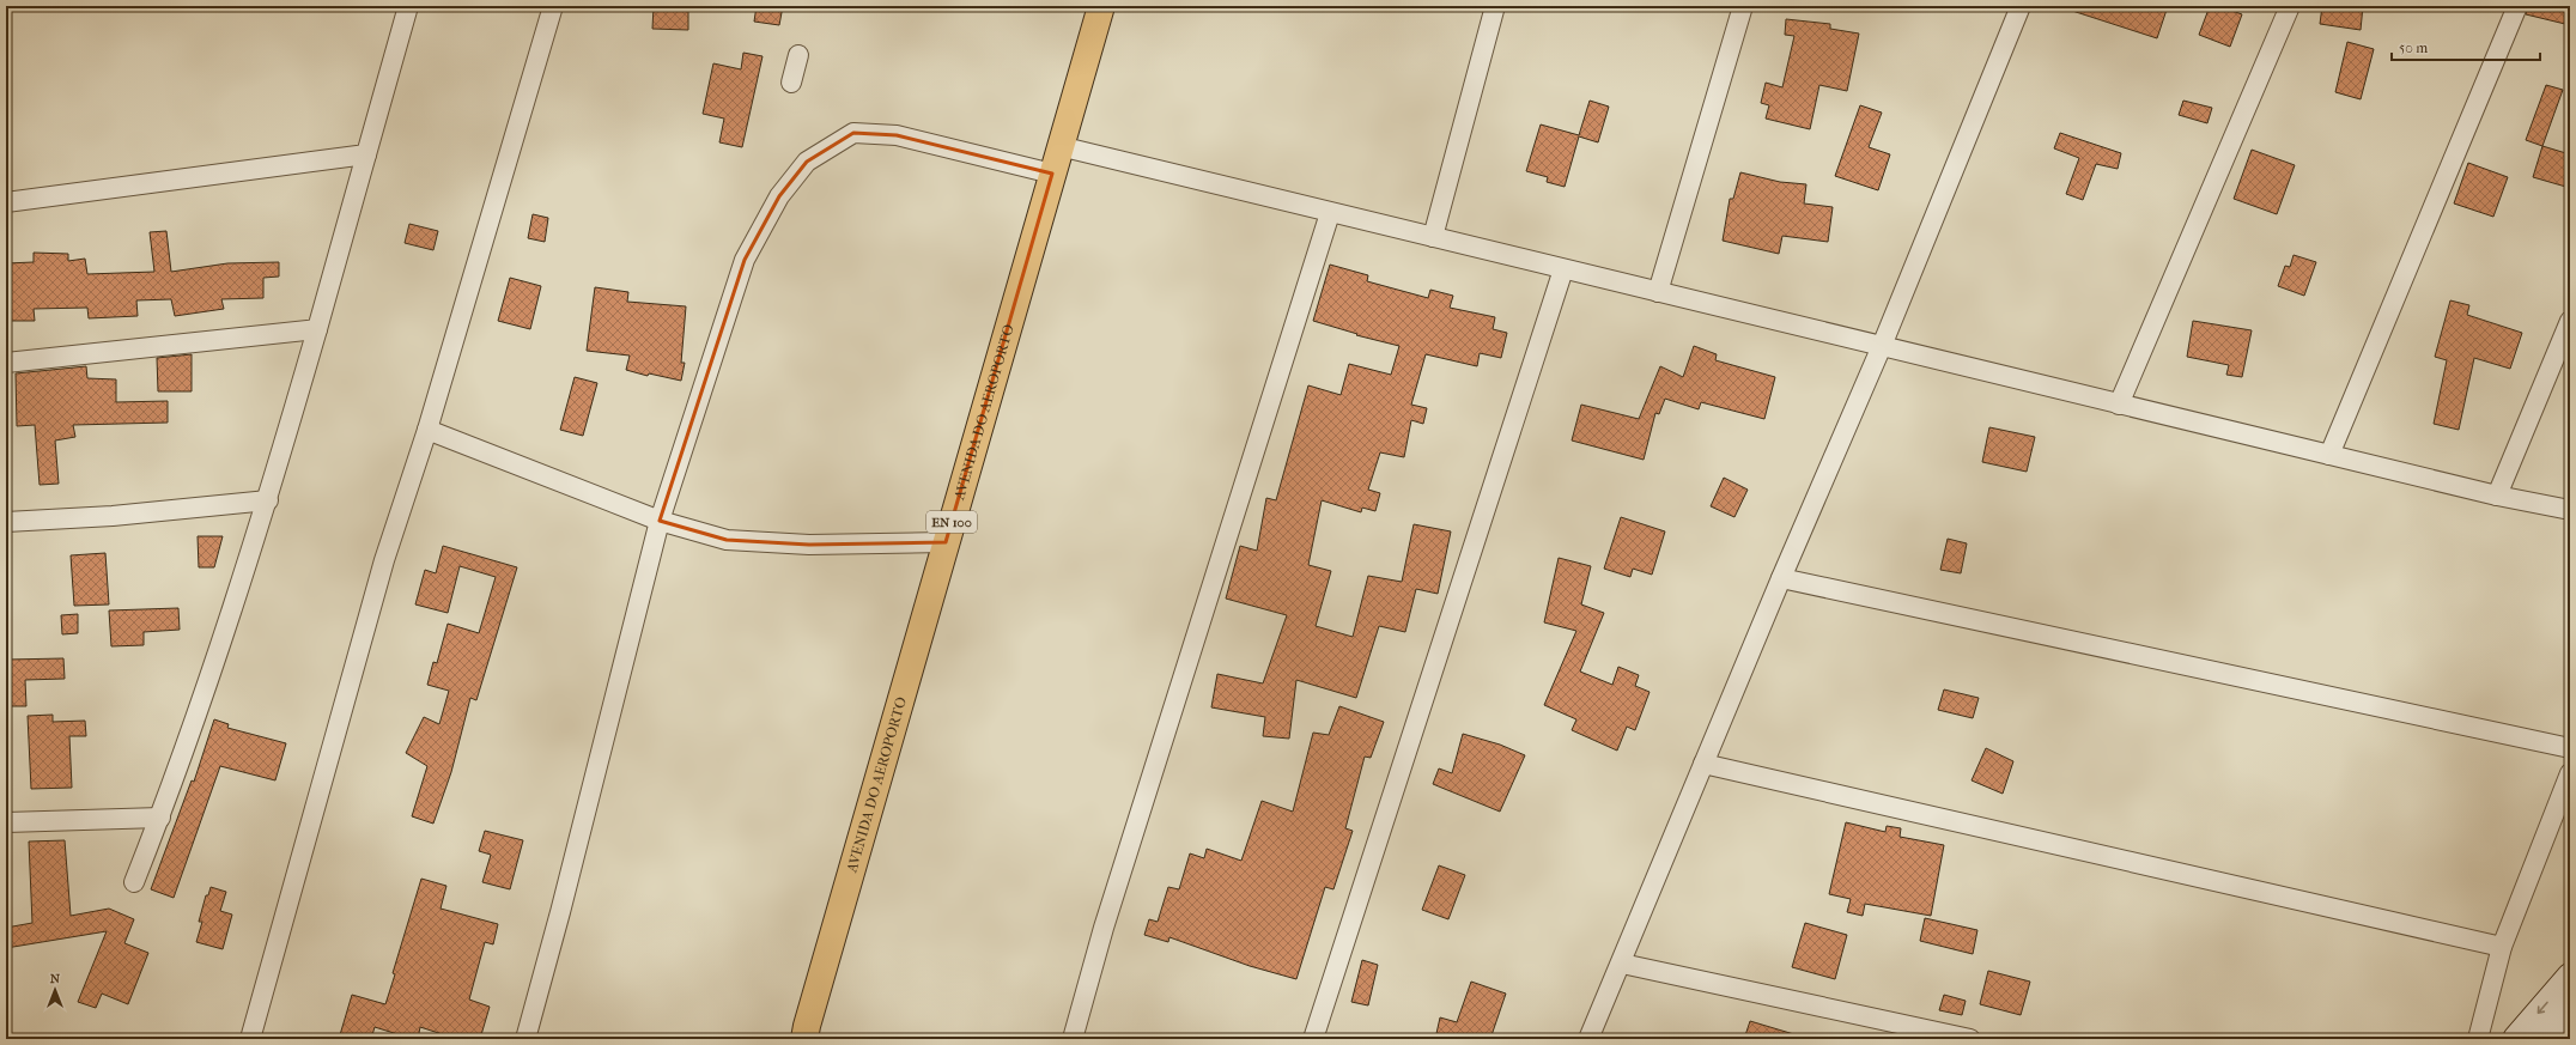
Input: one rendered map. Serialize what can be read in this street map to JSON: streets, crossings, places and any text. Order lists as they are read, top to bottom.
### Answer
{
  "streets": {
    "main road": ["AVENIDA DO AEROPORTO", "EN 100"]
  },
  "scale_bar": "50 m",
  "north": "top"
}
